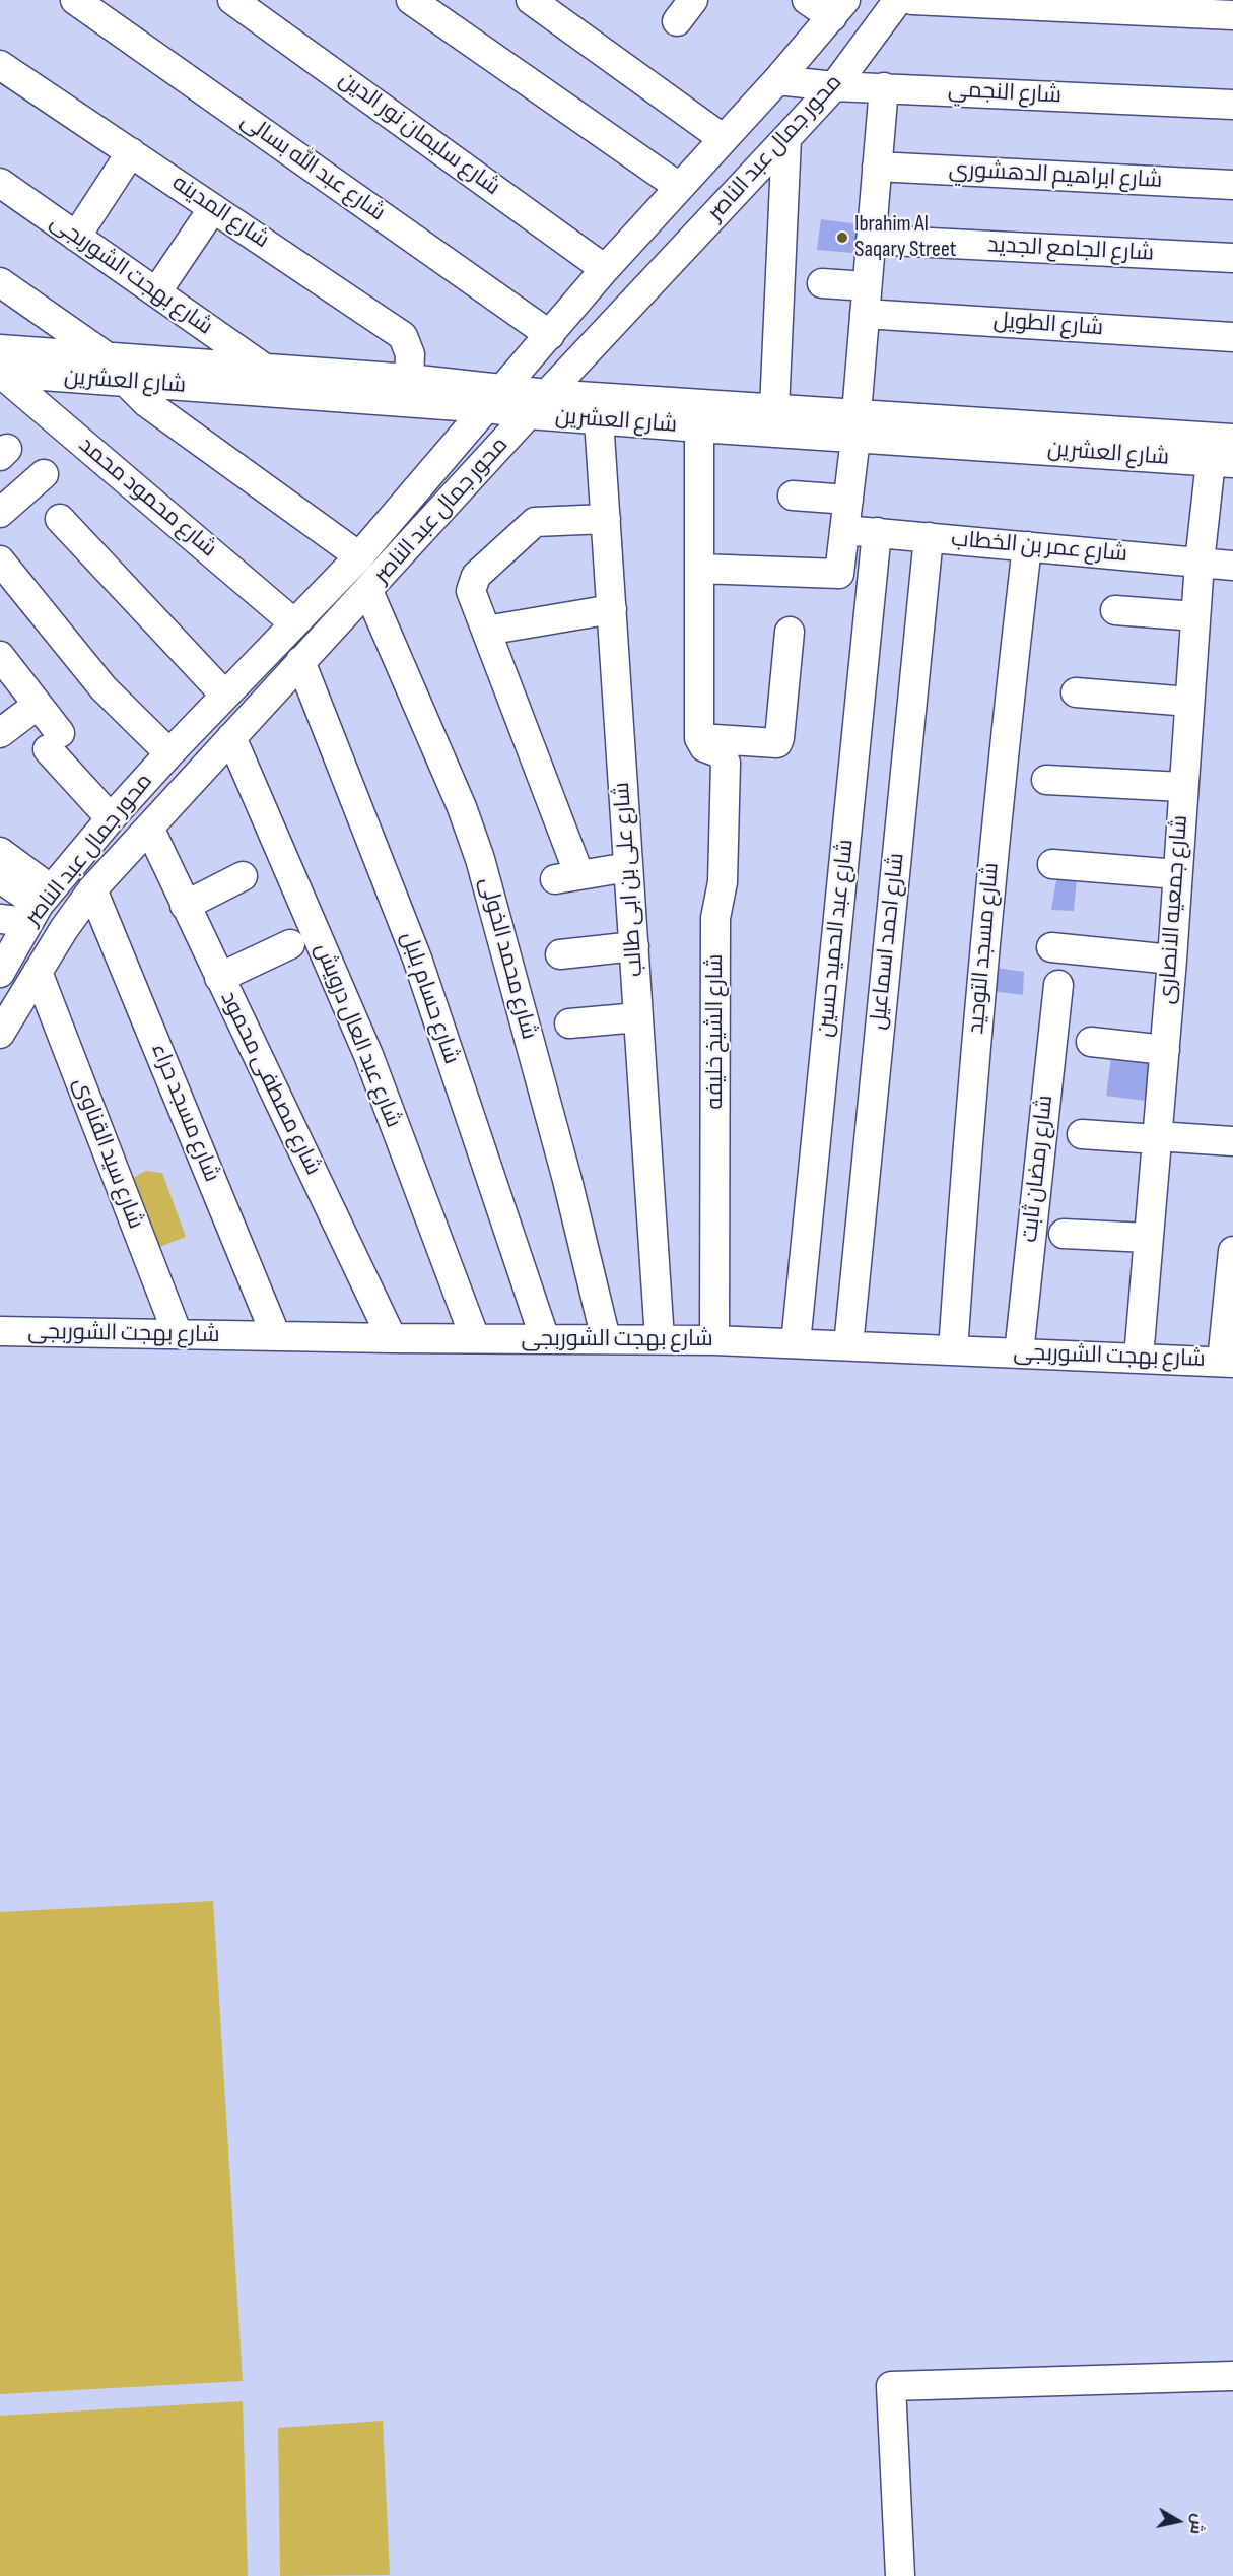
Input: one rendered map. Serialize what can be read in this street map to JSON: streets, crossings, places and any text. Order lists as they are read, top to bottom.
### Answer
{
  "streets": {
    "street": [
      "شارع النجمي",
      "شارع سليمان نور الدين",
      "محور جمال عبد الناصر",
      "شارع عبد الله بسالى",
      "شارع ابراهيم الدهشوري",
      "شارع المدينه",
      "شارع الجامع الجديد",
      "شارع بهجت الشوربجى",
      "شارع الطويل",
      "شارع العشرين",
      "شارع محمود محمد",
      "شارع عمر بن الخطاب",
      "شارع على بن ابى طالب",
      "شارع جمعيه الانصارى",
      "شارع عبد الحميد حسين",
      "شارع احمد اسماعيل",
      "شارع مسجد التوحيد",
      "شارع محمد الخولى",
      "شارع حسام بلبل",
      "شارع الشيخ خليفه",
      "شارع عبد العال درويش",
      "شارع مصطفى محمود",
      "شارع مسجد حراء",
      "شارع سيد القناوى",
      "شارع رمضان ثابت"
    ]
  },
  "crossings": [
    ["شارع النجمي", "محور جمال عبد الناصر"],
    ["شارع سليمان نور الدين", "محور جمال عبد الناصر"],
    ["محور جمال عبد الناصر", "شارع عبد الله بسالى"],
    ["محور جمال عبد الناصر", "شارع العشرين"],
    ["محور جمال عبد الناصر", "شارع محمود محمد"],
    ["محور جمال عبد الناصر", "شارع محمد الخولى"],
    ["محور جمال عبد الناصر", "شارع حسام بلبل"],
    ["محور جمال عبد الناصر", "شارع عبد العال درويش"],
    ["محور جمال عبد الناصر", "شارع مصطفى محمود"],
    ["محور جمال عبد الناصر", "شارع مسجد حراء"],
    ["محور جمال عبد الناصر", "شارع سيد القناوى"],
    ["شارع المدينه", "شارع العشرين"],
    ["شارع بهجت الشوربجى", "شارع العشرين"],
    ["شارع بهجت الشوربجى", "شارع على بن ابى طالب"],
    ["شارع بهجت الشوربجى", "شارع جمعيه الانصارى"],
    ["شارع بهجت الشوربجى", "شارع عبد الحميد حسين"],
    ["شارع بهجت الشوربجى", "شارع احمد اسماعيل"],
    ["شارع بهجت الشوربجى", "شارع مسجد التوحيد"],
    ["شارع بهجت الشوربجى", "شارع محمد الخولى"],
    ["شارع بهجت الشوربجى", "شارع حسام بلبل"],
    ["شارع بهجت الشوربجى", "شارع الشيخ خليفه"],
    ["شارع بهجت الشوربجى", "شارع عبد العال درويش"],
    ["شارع بهجت الشوربجى", "شارع مصطفى محمود"],
    ["شارع بهجت الشوربجى", "شارع مسجد حراء"],
    ["شارع بهجت الشوربجى", "شارع سيد القناوى"],
    ["شارع بهجت الشوربجى", "شارع رمضان ثابت"],
    ["شارع العشرين", "شارع محمود محمد"],
    ["شارع العشرين", "شارع على بن ابى طالب"],
    ["شارع العشرين", "شارع جمعيه الانصارى"],
    ["شارع عمر بن الخطاب", "شارع جمعيه الانصارى"],
    ["شارع عمر بن الخطاب", "شارع عبد الحميد حسين"],
    ["شارع عمر بن الخطاب", "شارع احمد اسماعيل"],
    ["شارع عمر بن الخطاب", "شارع مسجد التوحيد"]
  ],
  "places": ["Ibrahim Al Saqary Street"],
  "north": "right"
}
